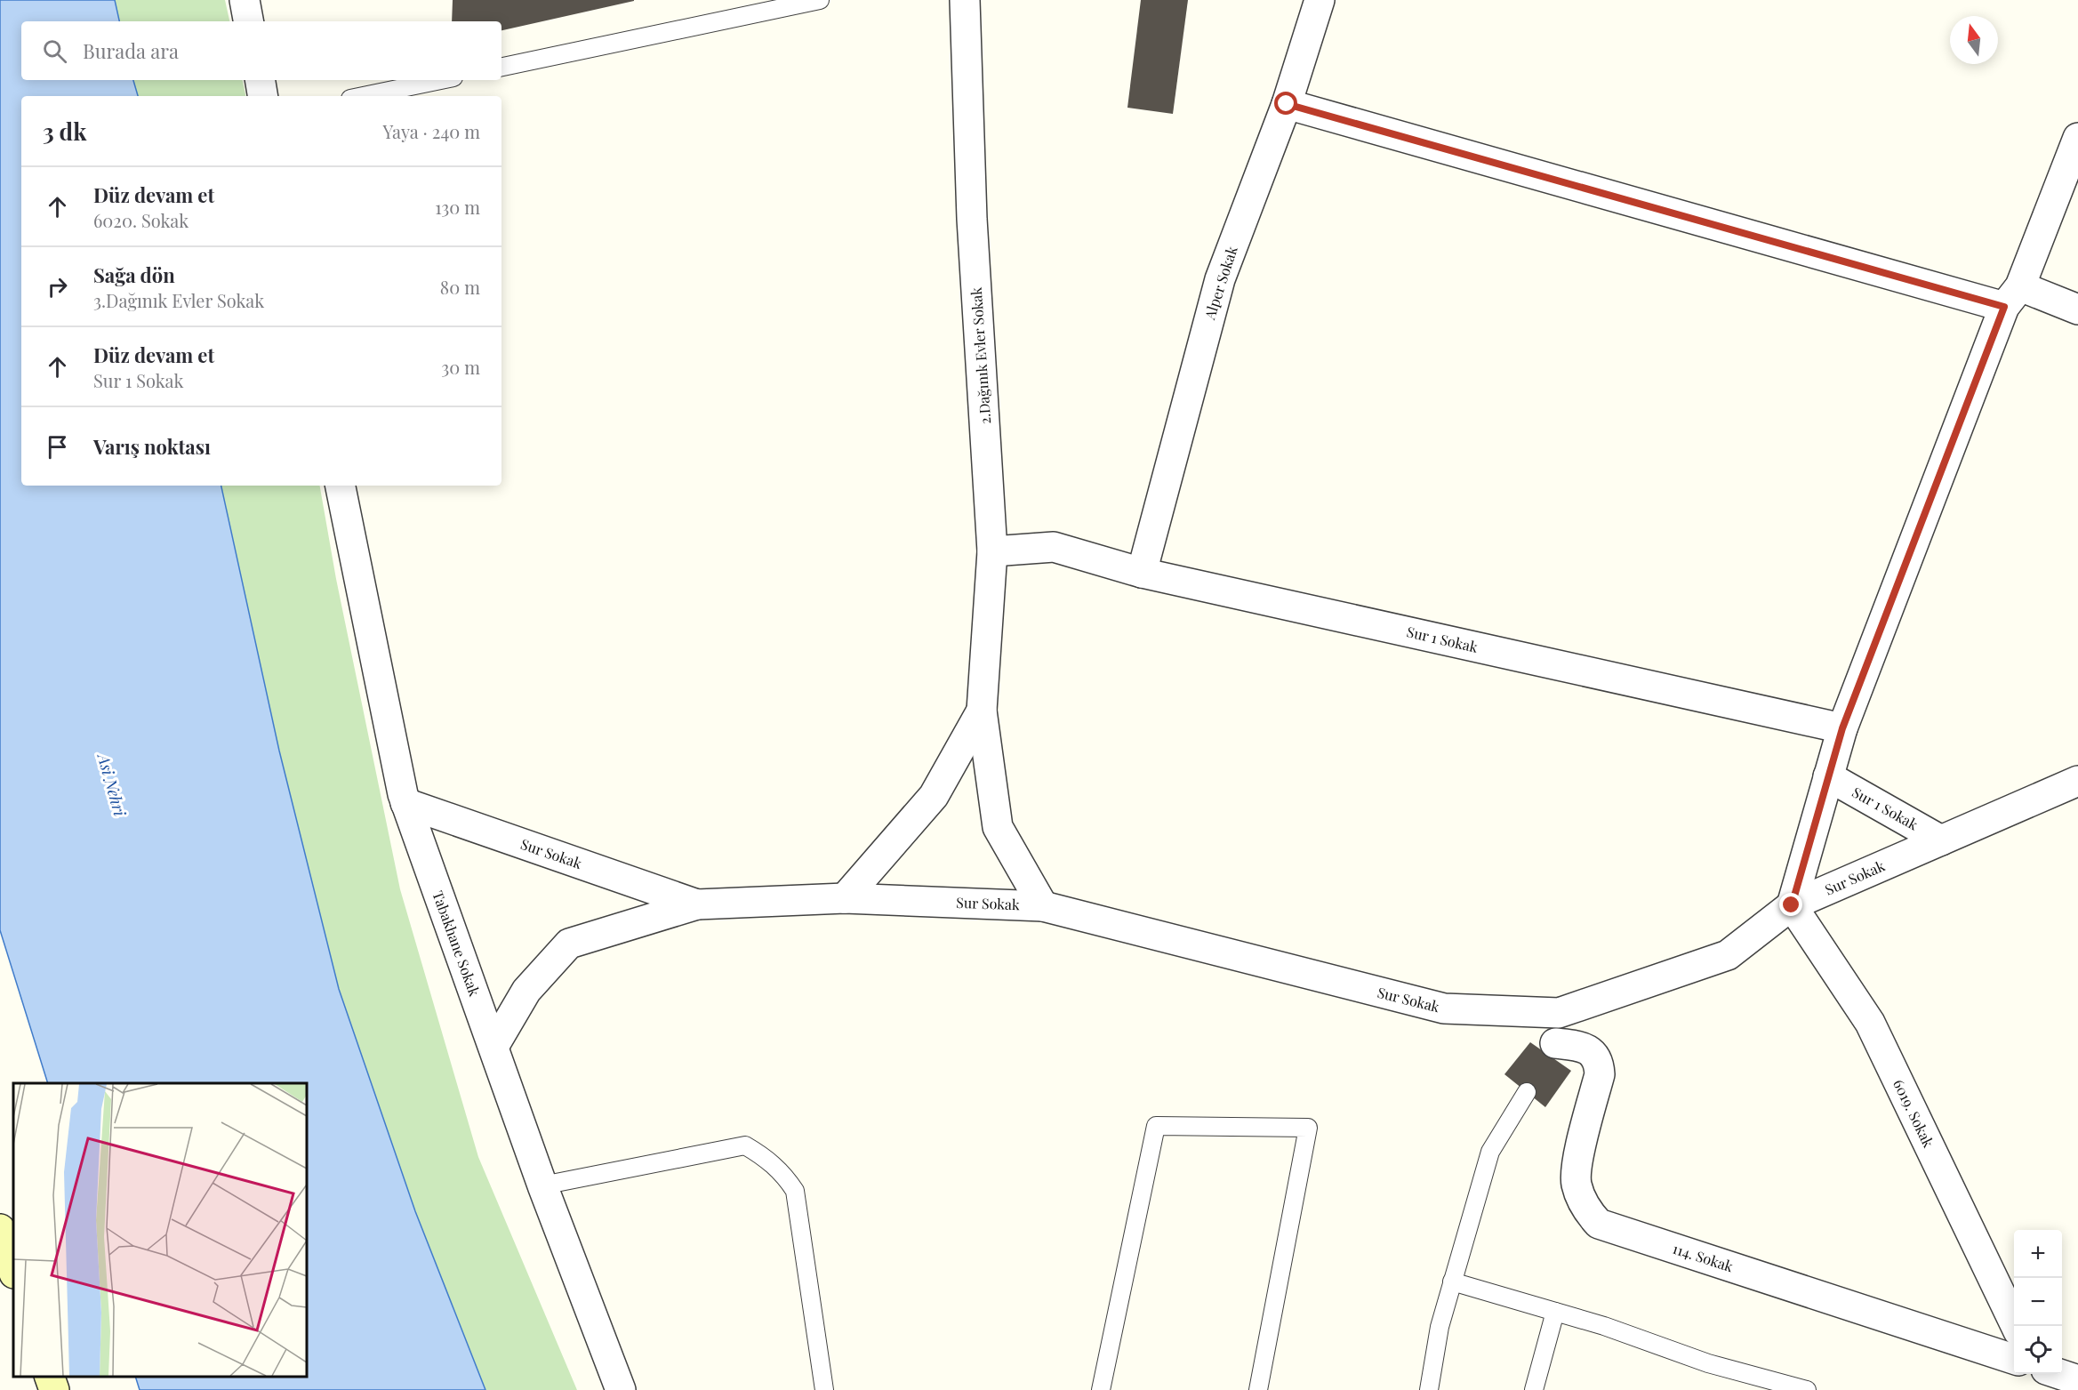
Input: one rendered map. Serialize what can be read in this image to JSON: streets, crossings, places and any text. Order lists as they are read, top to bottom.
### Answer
{
  "streets": {
    "street": [
      "Alper Sokak",
      "2.Dağınık Evler Sokak",
      "Sur 1 Sokak",
      "Sur Sokak",
      "Tabakhane Sokak",
      "6019. Sokak",
      "114. Sokak"
    ]
  },
  "crossings": [
    ["Alper Sokak", "Sur 1 Sokak"],
    ["2.Dağınık Evler Sokak", "Sur 1 Sokak"],
    ["2.Dağınık Evler Sokak", "Sur Sokak"],
    ["Sur 1 Sokak", "Sur Sokak"],
    ["Sur Sokak", "Tabakhane Sokak"],
    ["Sur Sokak", "6019. Sokak"]
  ],
  "water": ["Asi Nehri"],
  "north": "top",
  "page": {
    "search": "Burada ara",
    "heading": ["3 dk", "Yaya · 240 m"],
    "list": [
      ["Düz devam et", "6020. Sokak", "130 m"],
      ["Sağa dön", "3.Dağınık Evler Sokak", "80 m"],
      ["Düz devam et", "Sur 1 Sokak", "30 m"],
      "Varış noktası"
    ],
    "map_buttons": ["+", "−"]
  }
}
